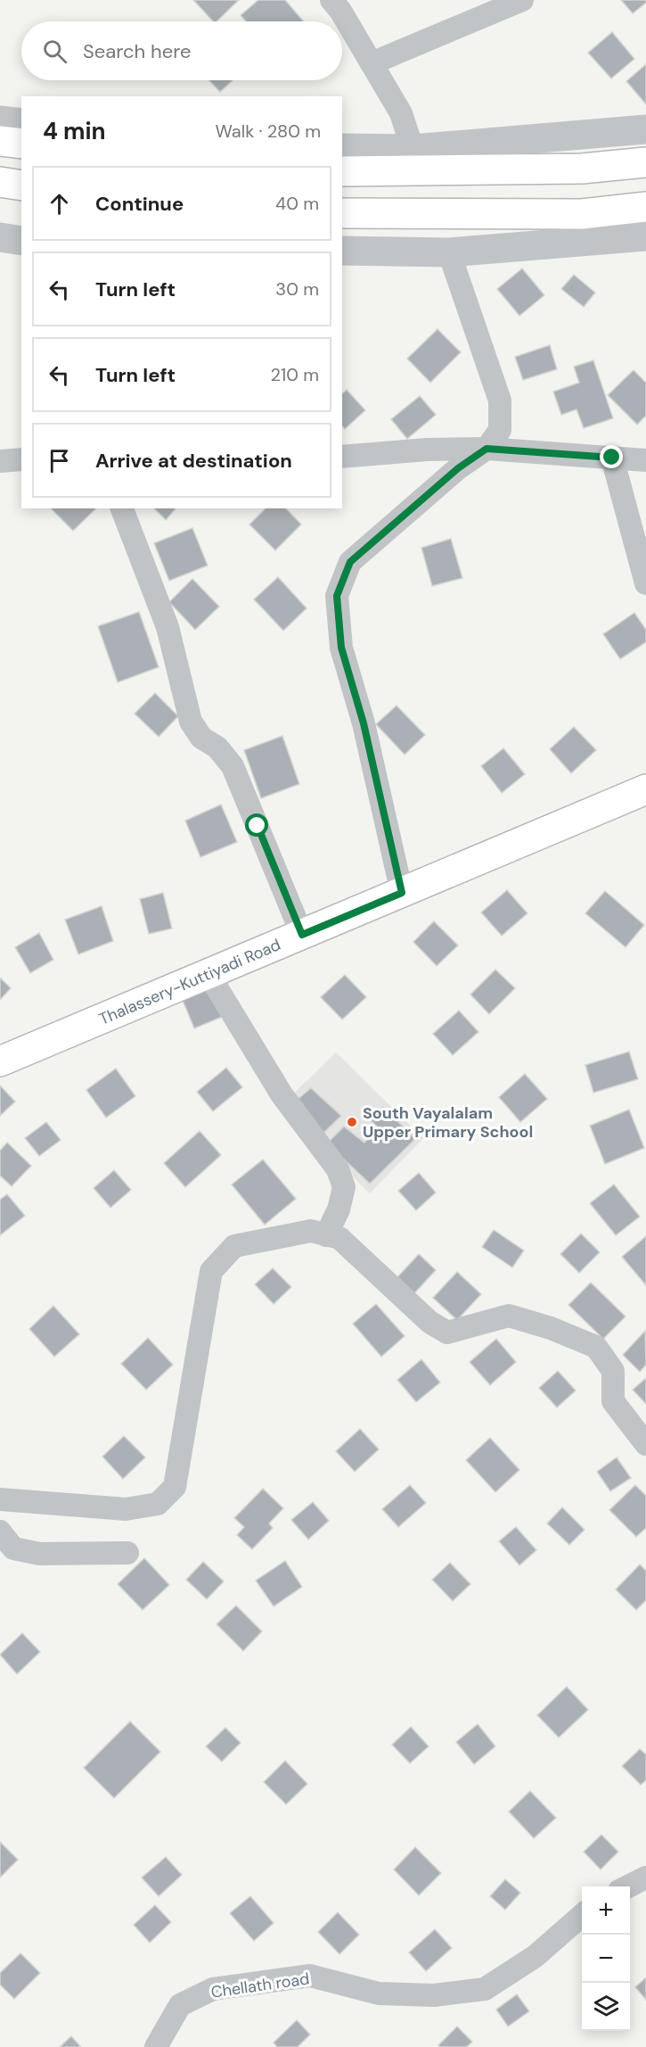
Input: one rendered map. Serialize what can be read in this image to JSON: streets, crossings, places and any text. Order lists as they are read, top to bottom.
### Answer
{
  "streets": {
    "main road": ["Thalassery-Kuttiyadi Road"],
    "street": ["Chellath road"]
  },
  "places": ["South Vayalalam Upper Primary School"],
  "page": {
    "search": "Search here",
    "heading": ["4 min", "Walk · 280 m"],
    "list": [
      ["Continue", "40 m"],
      ["Turn left", "30 m"],
      ["Turn left", "210 m"],
      "Arrive at destination"
    ],
    "map_buttons": ["+", "−"]
  }
}
